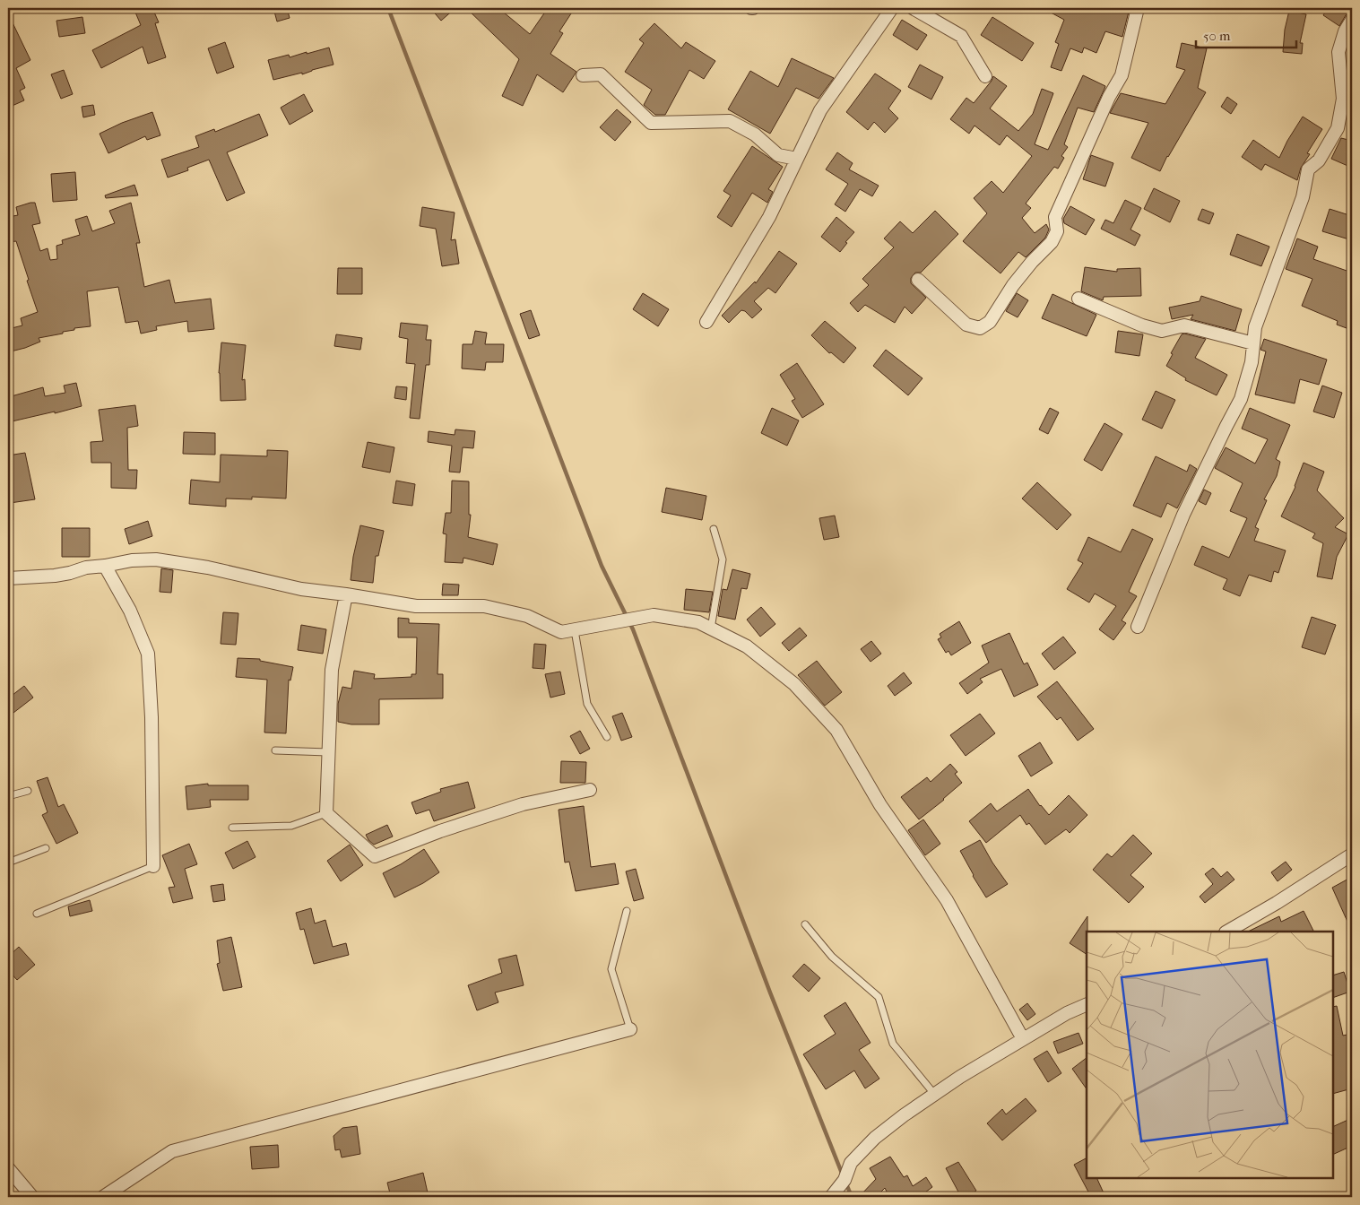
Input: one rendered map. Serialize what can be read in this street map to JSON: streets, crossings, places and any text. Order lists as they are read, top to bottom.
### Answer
{
  "scale_bar": "50 m"
}
